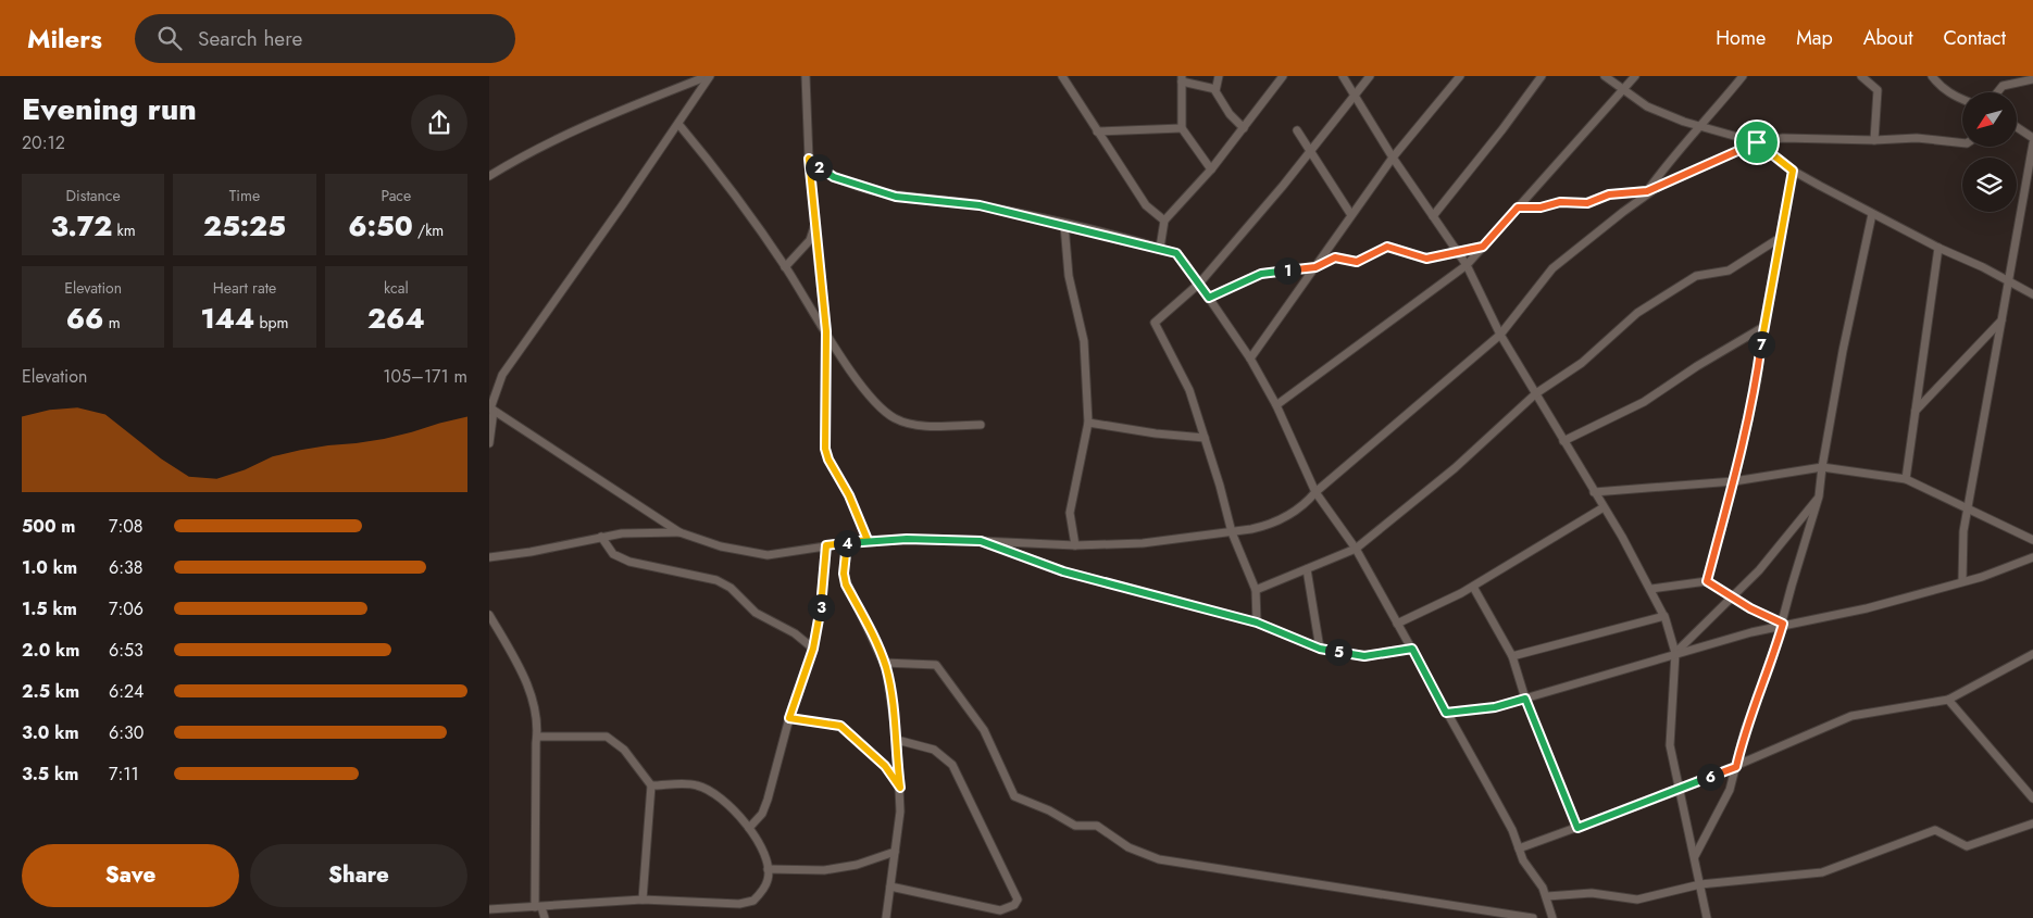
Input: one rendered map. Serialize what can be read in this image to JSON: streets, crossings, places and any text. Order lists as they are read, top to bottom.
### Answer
{
  "north": "bottom left",
  "page": {
    "header": "Milers",
    "search": "Search here",
    "nav": [
      "Home",
      "Map",
      "About",
      "Contact"
    ],
    "heading": ["Evening run", "20:12"],
    "pins": [
      "2",
      "1",
      "7",
      "4",
      "3",
      "5",
      "6"
    ],
    "stats": [
      ["Distance", "3.72 km"],
      ["Time", "25:25"],
      ["Pace", "6:50 /km"],
      ["Elevation", "66 m"],
      ["Heart rate", "144 bpm"],
      ["kcal", "264"]
    ],
    "chart": ["Elevation", "105–171 m"],
    "list": [
      {
        "name": "500 m",
        "note": "7:08"
      },
      {
        "name": "1.0 km",
        "note": "6:38"
      },
      {
        "name": "1.5 km",
        "note": "7:06"
      },
      {
        "name": "2.0 km",
        "note": "6:53"
      },
      {
        "name": "2.5 km",
        "note": "6:24"
      },
      {
        "name": "3.0 km",
        "note": "6:30"
      },
      {
        "name": "3.5 km",
        "note": "7:11"
      }
    ],
    "buttons": ["Save", "Share"]
  }
}
